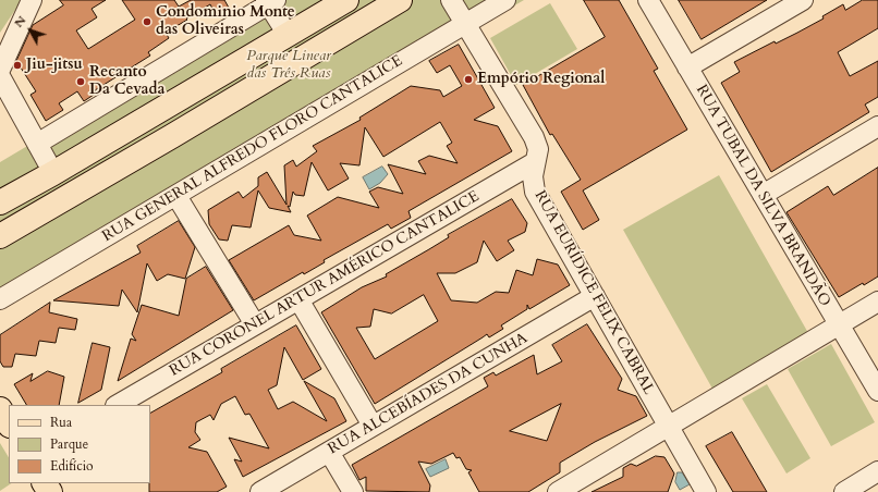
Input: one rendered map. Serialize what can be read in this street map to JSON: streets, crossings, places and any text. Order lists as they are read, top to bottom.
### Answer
{
  "streets": {
    "street": [
      "RUA GENERAL ALFREDO FLORO CANTALICE",
      "RUA TUBAL DA SILVA BRANDÃO",
      "RUA CORONEL ARTUR AMÉRICO CANTALICE",
      "RUA EURÍDICE FELIX CABRAL",
      "RUA ALCEBÍADES DA CUNHA"
    ]
  },
  "crossings": [
    ["RUA GENERAL ALFREDO FLORO CANTALICE", "RUA EURÍDICE FELIX CABRAL"],
    ["RUA CORONEL ARTUR AMÉRICO CANTALICE", "RUA EURÍDICE FELIX CABRAL"],
    ["RUA EURÍDICE FELIX CABRAL", "RUA ALCEBÍADES DA CUNHA"]
  ],
  "parks": ["Parque Linear das Três Ruas"],
  "places": [
    "Condominio Monte das Oliveiras",
    "Jiu-jitsu",
    "Empório Regional",
    "Recanto Da Cevada"
  ],
  "legend": ["Rua", "Parque", "Edifício"],
  "north": "top left"
}
